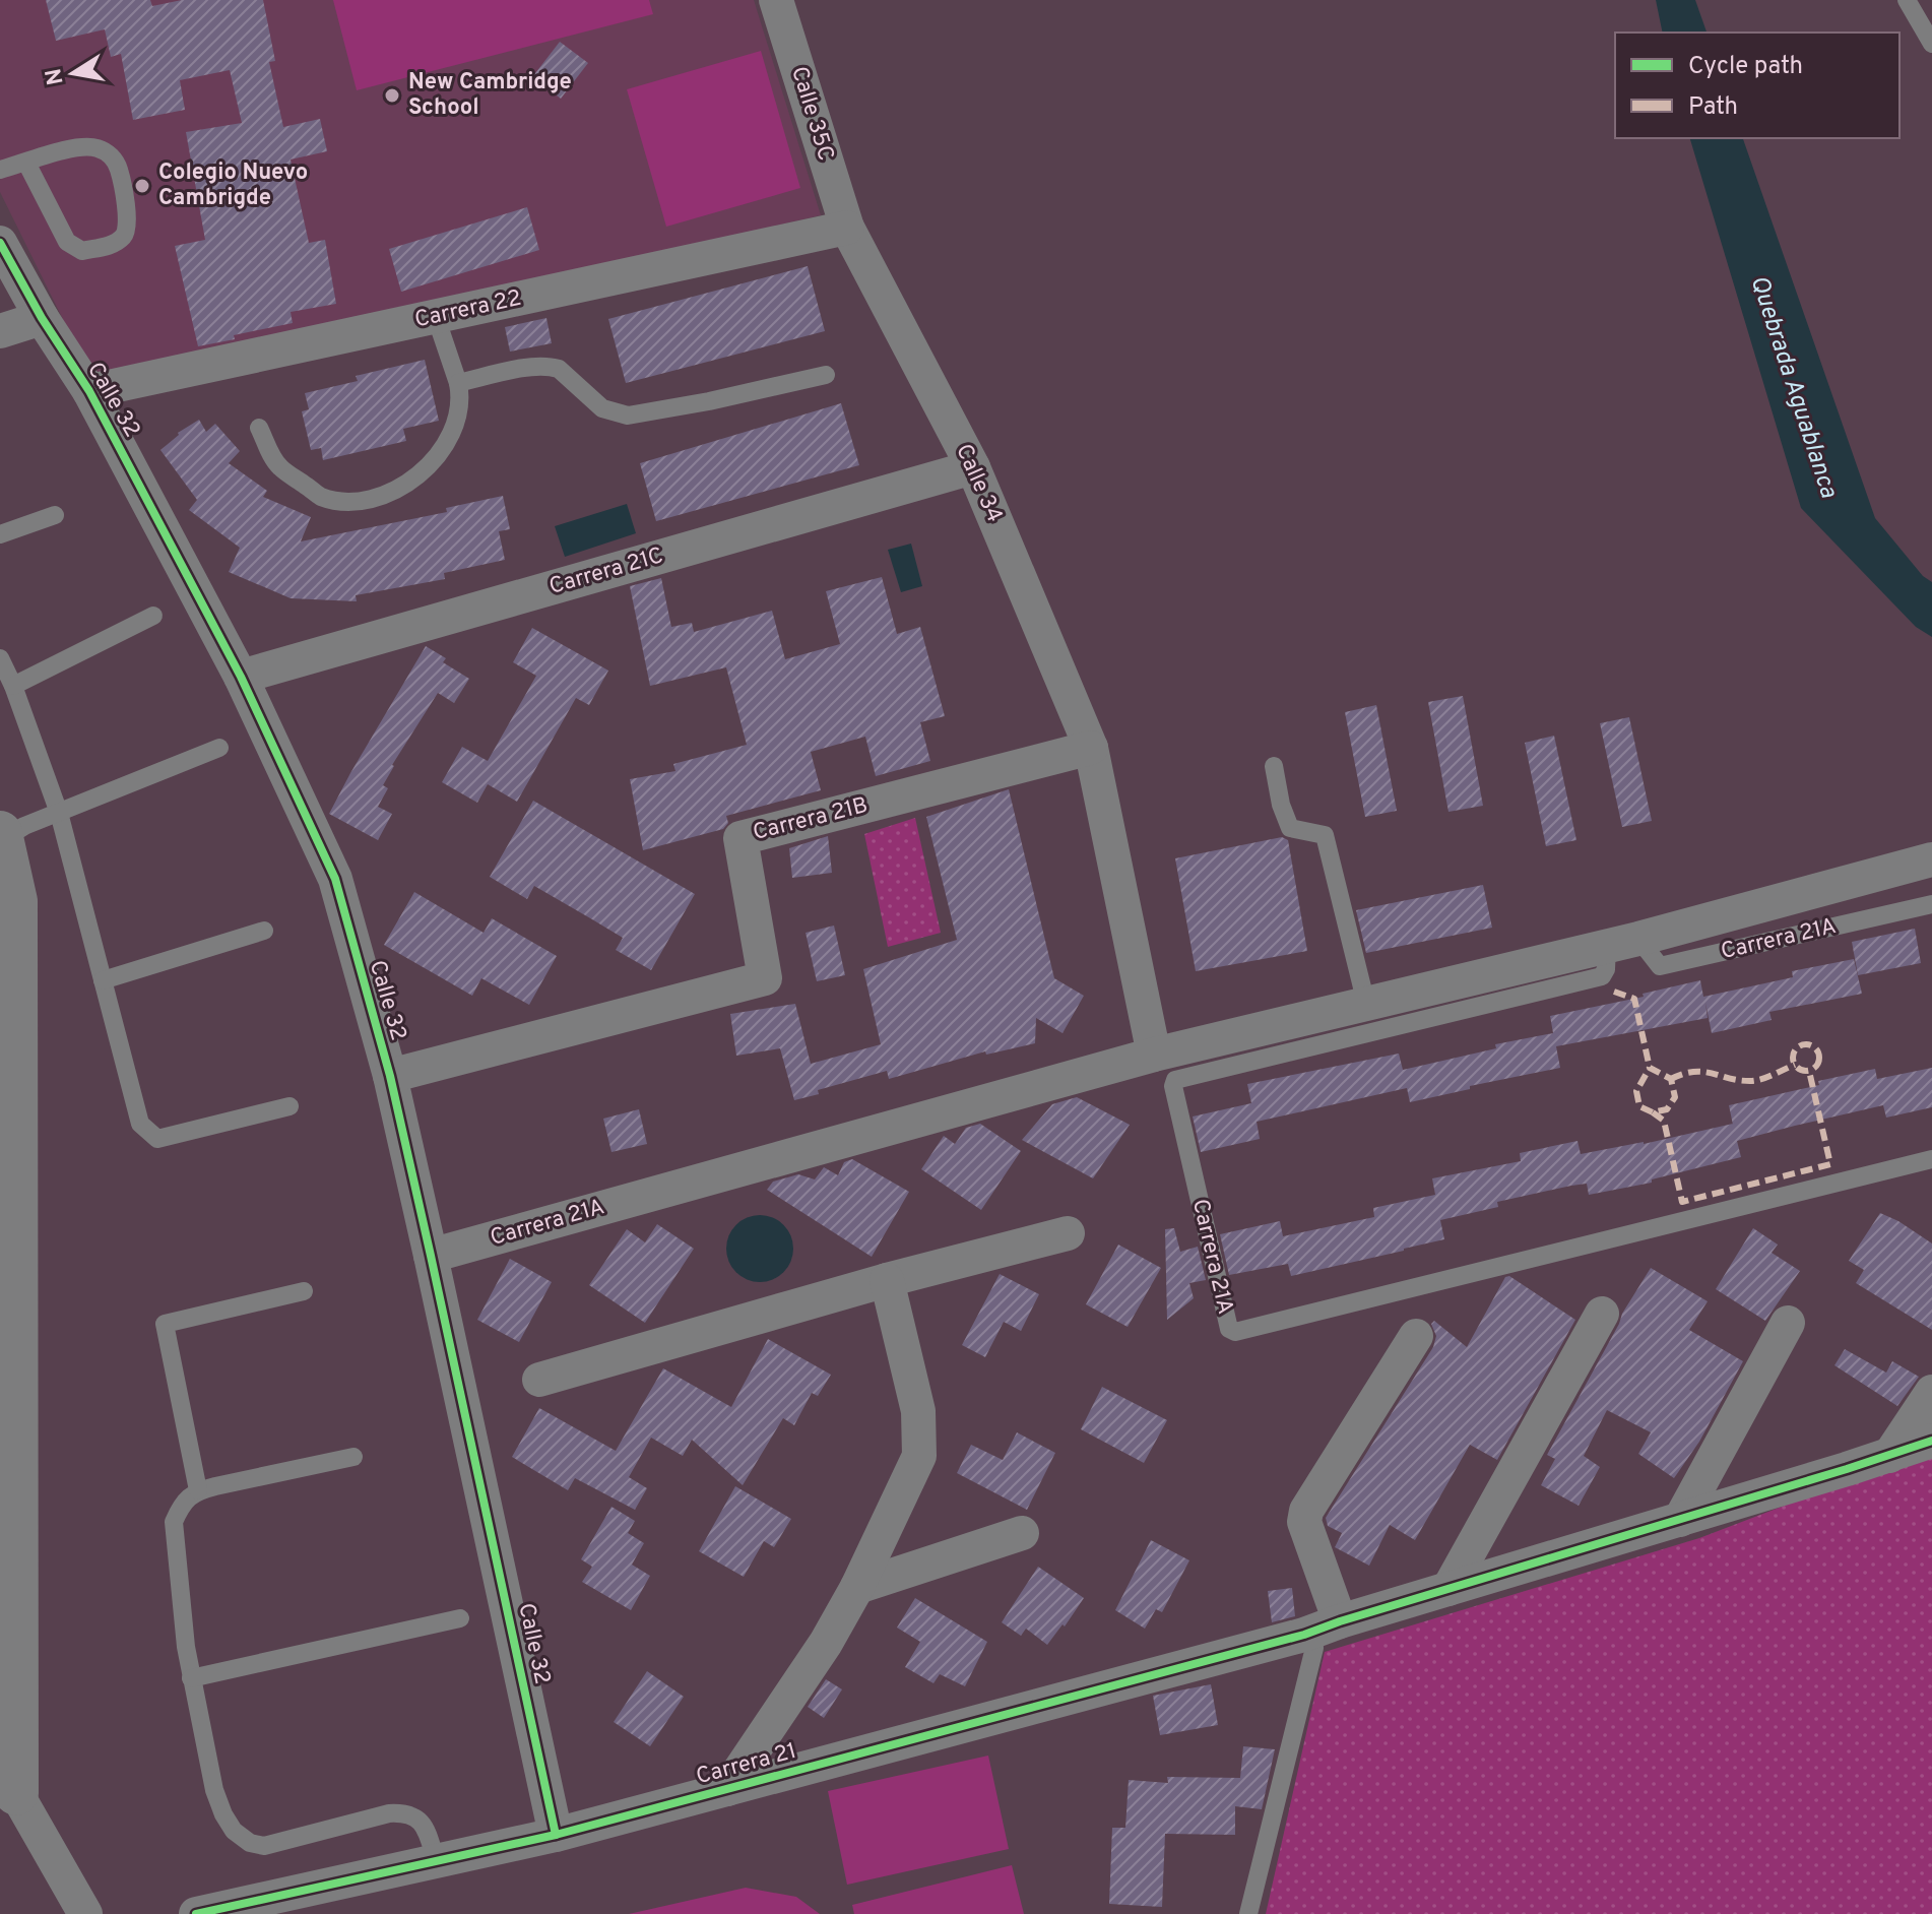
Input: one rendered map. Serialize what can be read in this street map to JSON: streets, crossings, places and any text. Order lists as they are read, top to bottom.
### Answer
{
  "streets": {
    "street": [
      "Calle 35C",
      "Carrera 22",
      "Calle 32",
      "Calle 34",
      "Carrera 21C",
      "Carrera 21B",
      "Carrera 21A",
      "Carrera 21"
    ]
  },
  "crossings": [
    ["Calle 35C", "Carrera 22"],
    ["Calle 35C", "Calle 34"],
    ["Carrera 22", "Calle 32"],
    ["Carrera 22", "Calle 34"],
    ["Calle 32", "Carrera 21C"],
    ["Calle 32", "Carrera 21B"],
    ["Calle 32", "Carrera 21A"],
    ["Calle 32", "Carrera 21"],
    ["Calle 34", "Carrera 21C"],
    ["Calle 34", "Carrera 21B"]
  ],
  "water": ["Quebrada Aguablanca"],
  "places": ["New Cambridge School", "Colegio Nuevo Cambrigde"],
  "legend": ["Cycle path", "Path"],
  "north": "left"
}
